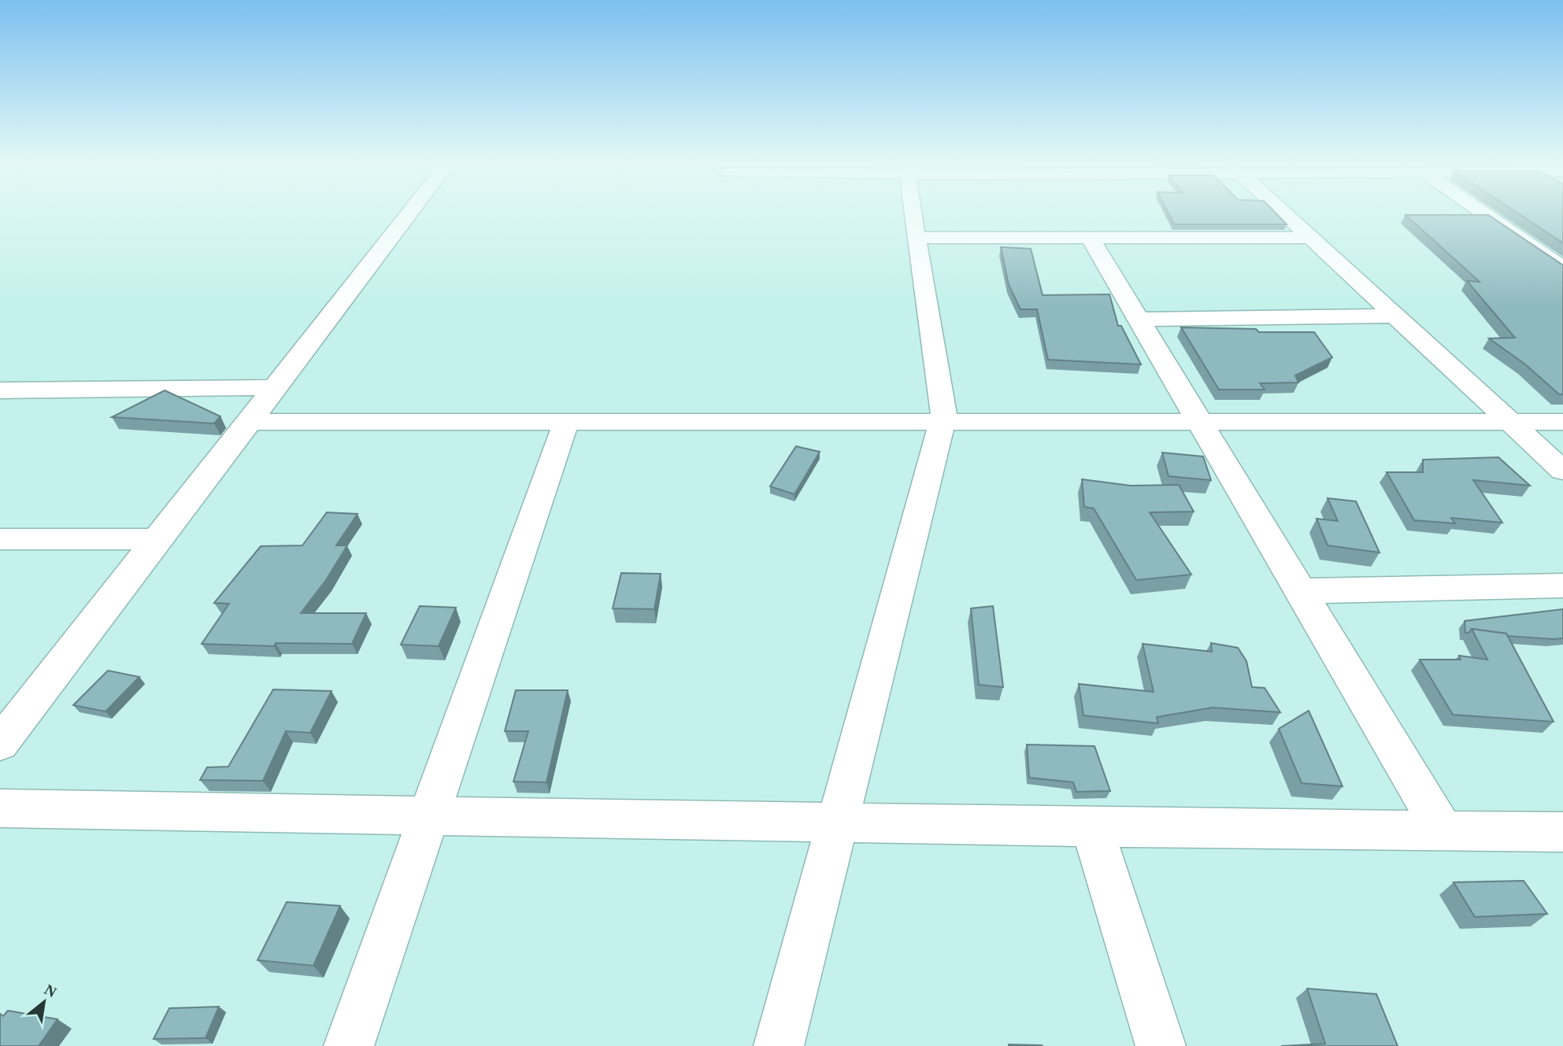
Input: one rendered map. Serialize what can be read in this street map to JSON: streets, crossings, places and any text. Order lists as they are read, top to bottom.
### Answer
{
  "north": "top right"
}
